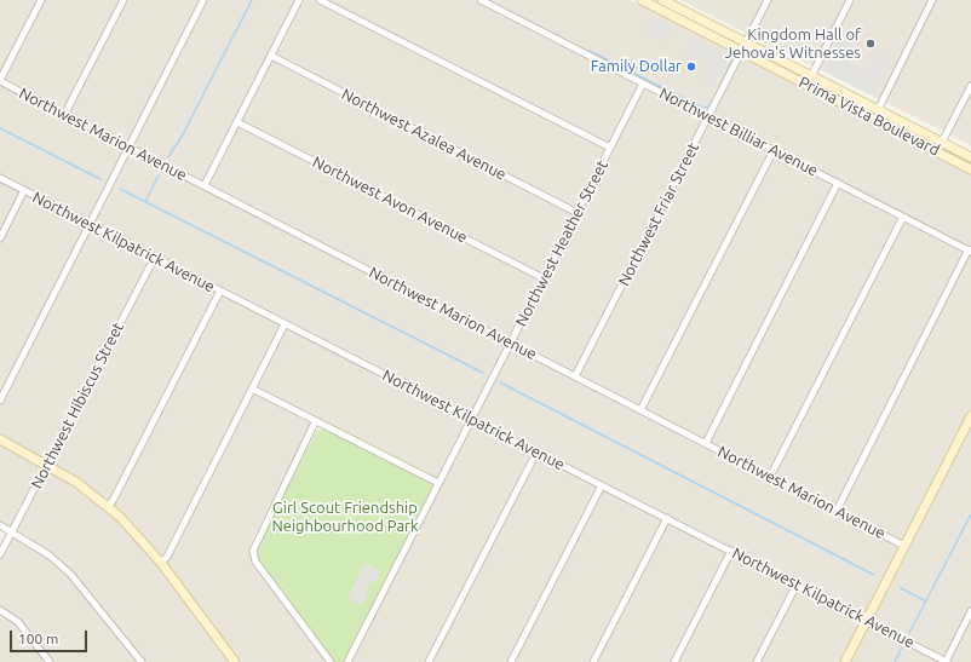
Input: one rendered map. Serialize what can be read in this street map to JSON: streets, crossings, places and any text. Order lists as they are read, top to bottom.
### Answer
{
  "streets": {
    "main road": ["Prima Vista Boulevard"],
    "street": [
      "Northwest Billiar Avenue",
      "Northwest Marion Avenue",
      "Northwest Azalea Avenue",
      "Northwest Avon Avenue",
      "Northwest Friar Street",
      "Northwest Kilpatrick Avenue",
      "Northwest Heather Street",
      "Northwest Hibiscus Street"
    ]
  },
  "crossings": [
    ["Prima Vista Boulevard", "Northwest Friar Street"],
    ["Northwest Billiar Avenue", "Northwest Friar Street"],
    ["Northwest Billiar Avenue", "Northwest Heather Street"],
    ["Northwest Marion Avenue", "Northwest Friar Street"],
    ["Northwest Marion Avenue", "Northwest Heather Street"],
    ["Northwest Azalea Avenue", "Northwest Heather Street"],
    ["Northwest Avon Avenue", "Northwest Heather Street"],
    ["Northwest Kilpatrick Avenue", "Northwest Heather Street"],
    ["Northwest Kilpatrick Avenue", "Northwest Hibiscus Street"]
  ],
  "parks": ["Girl Scout Friendship Neighbourhood Park"],
  "places": ["Kingdom Hall of Jehova's Witnesses", "Family Dollar"],
  "scale_bar": "100 m"
}
